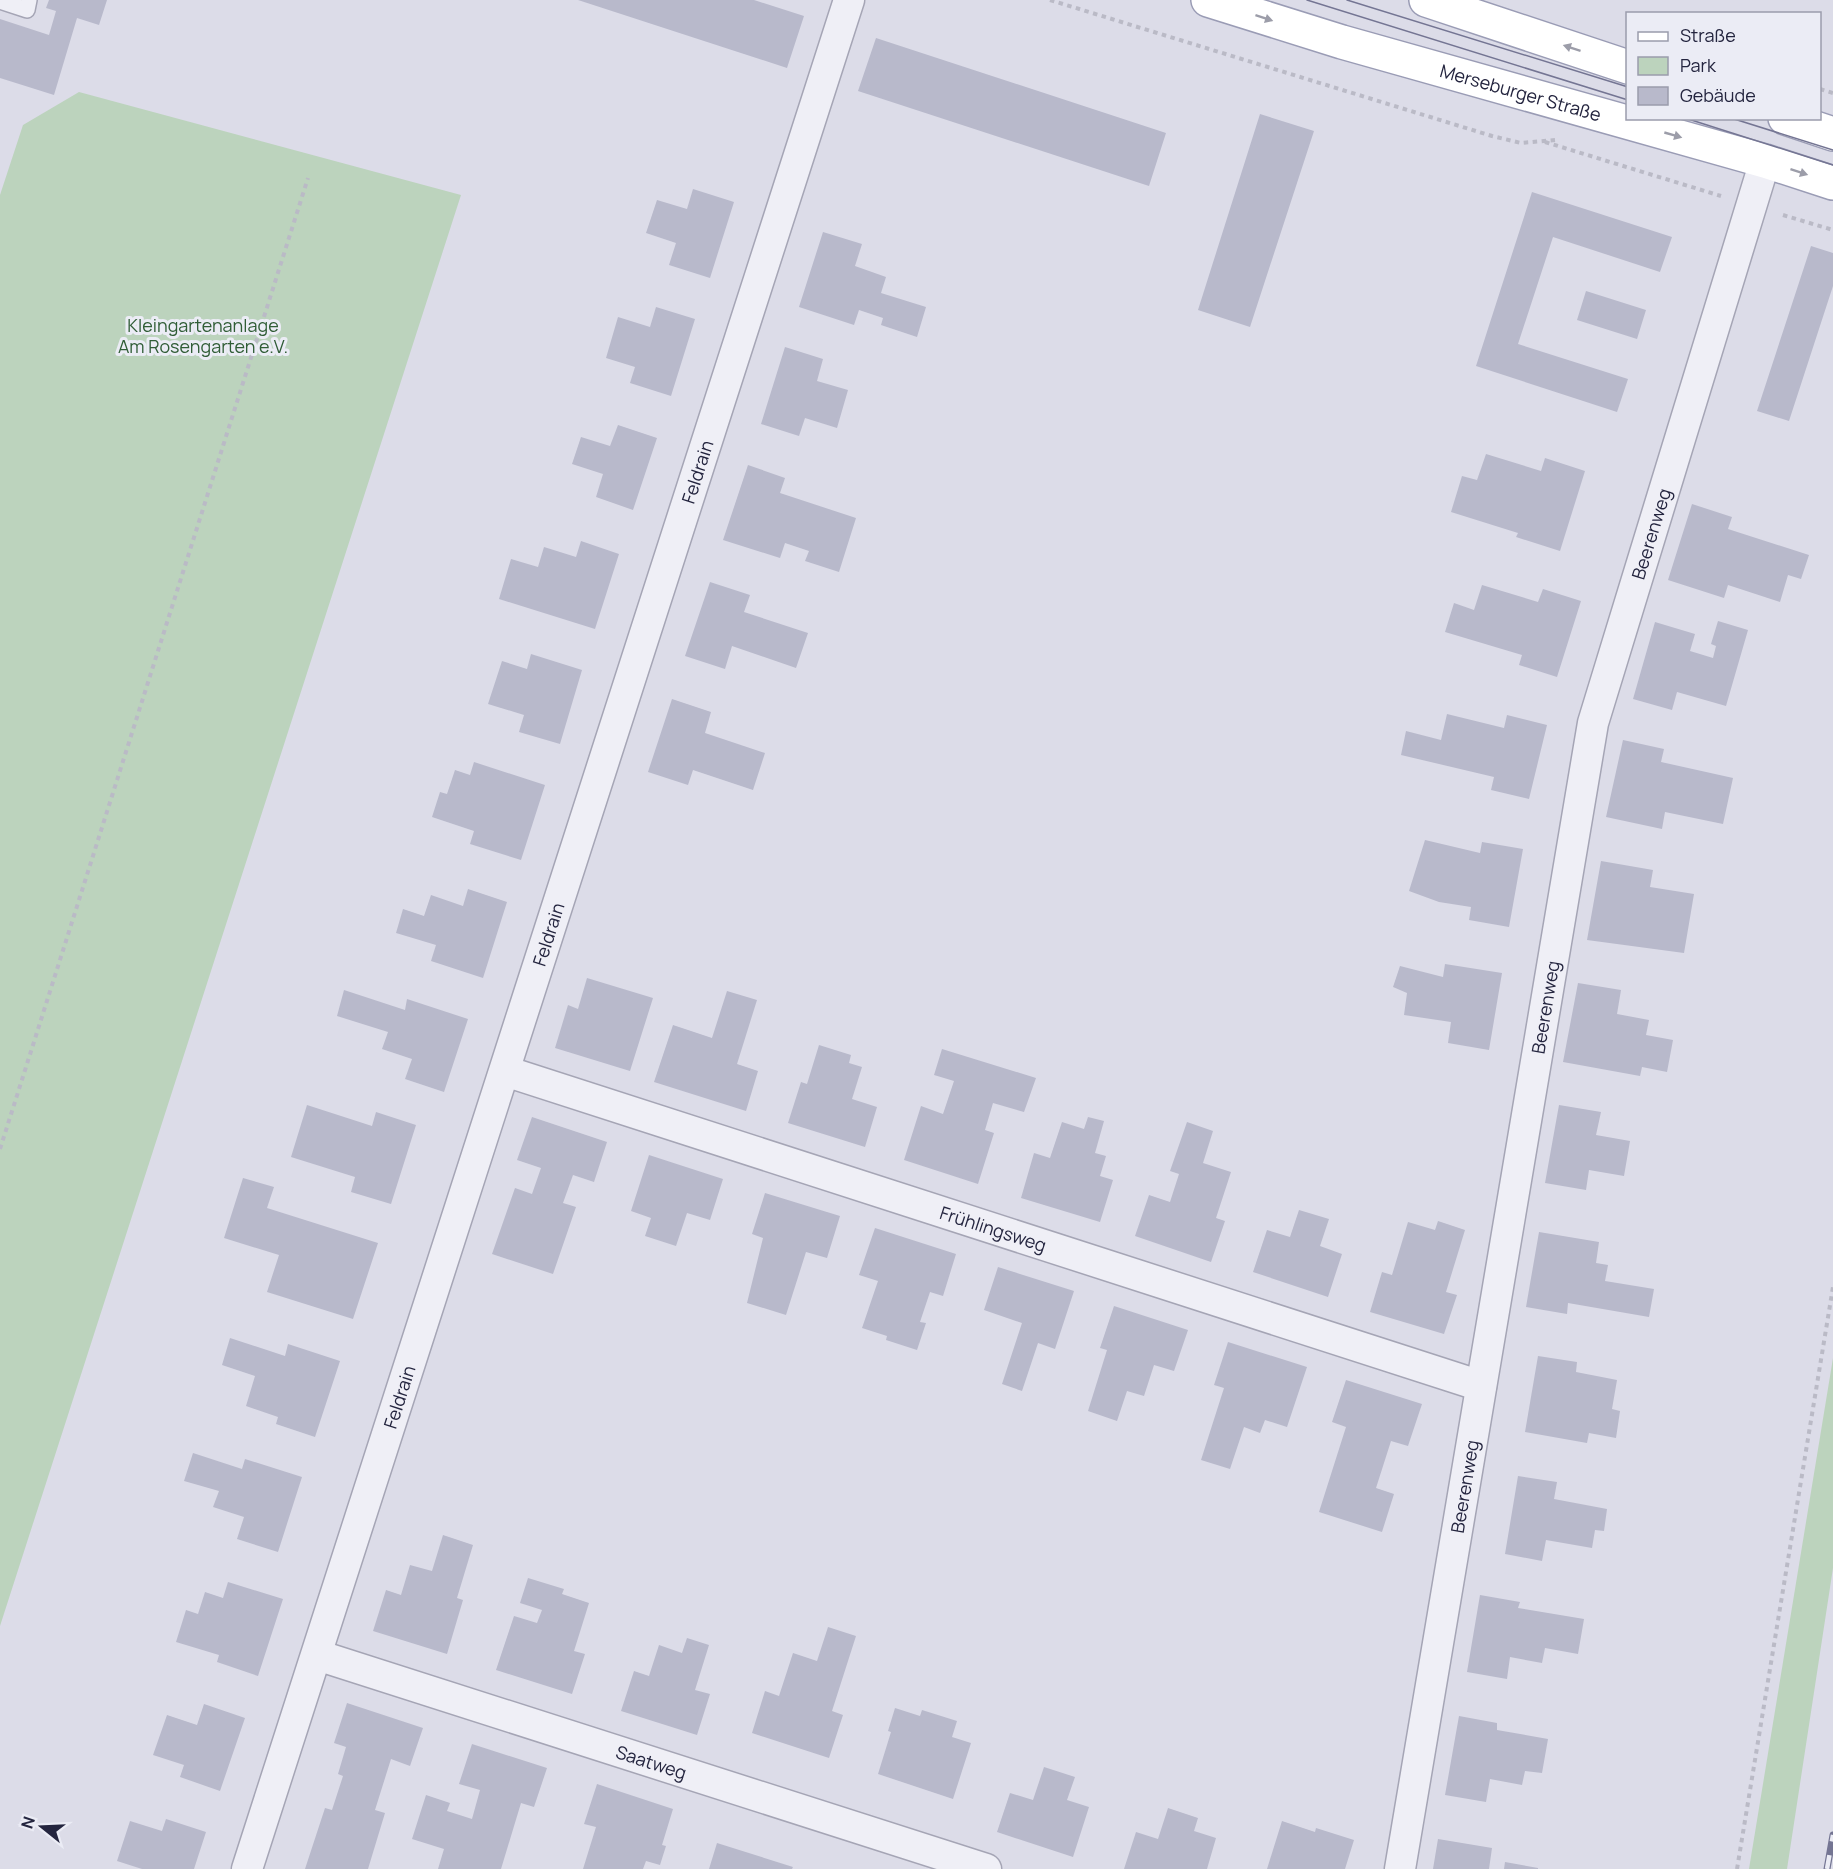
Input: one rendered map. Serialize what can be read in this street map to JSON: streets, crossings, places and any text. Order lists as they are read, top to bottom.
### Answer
{
  "streets": {
    "main road": ["Merseburger Straße"],
    "street": [
      "Feldrain",
      "Beerenweg",
      "Frühlingsweg",
      "Saatweg"
    ]
  },
  "crossings": [
    ["Merseburger Straße", "Beerenweg"],
    ["Feldrain", "Frühlingsweg"],
    ["Feldrain", "Saatweg"],
    ["Beerenweg", "Frühlingsweg"]
  ],
  "parks": ["Kleingartenanlage Am Rosengarten e.V."],
  "legend": ["Straße", "Park", "Gebäude"],
  "north": "left"
}
